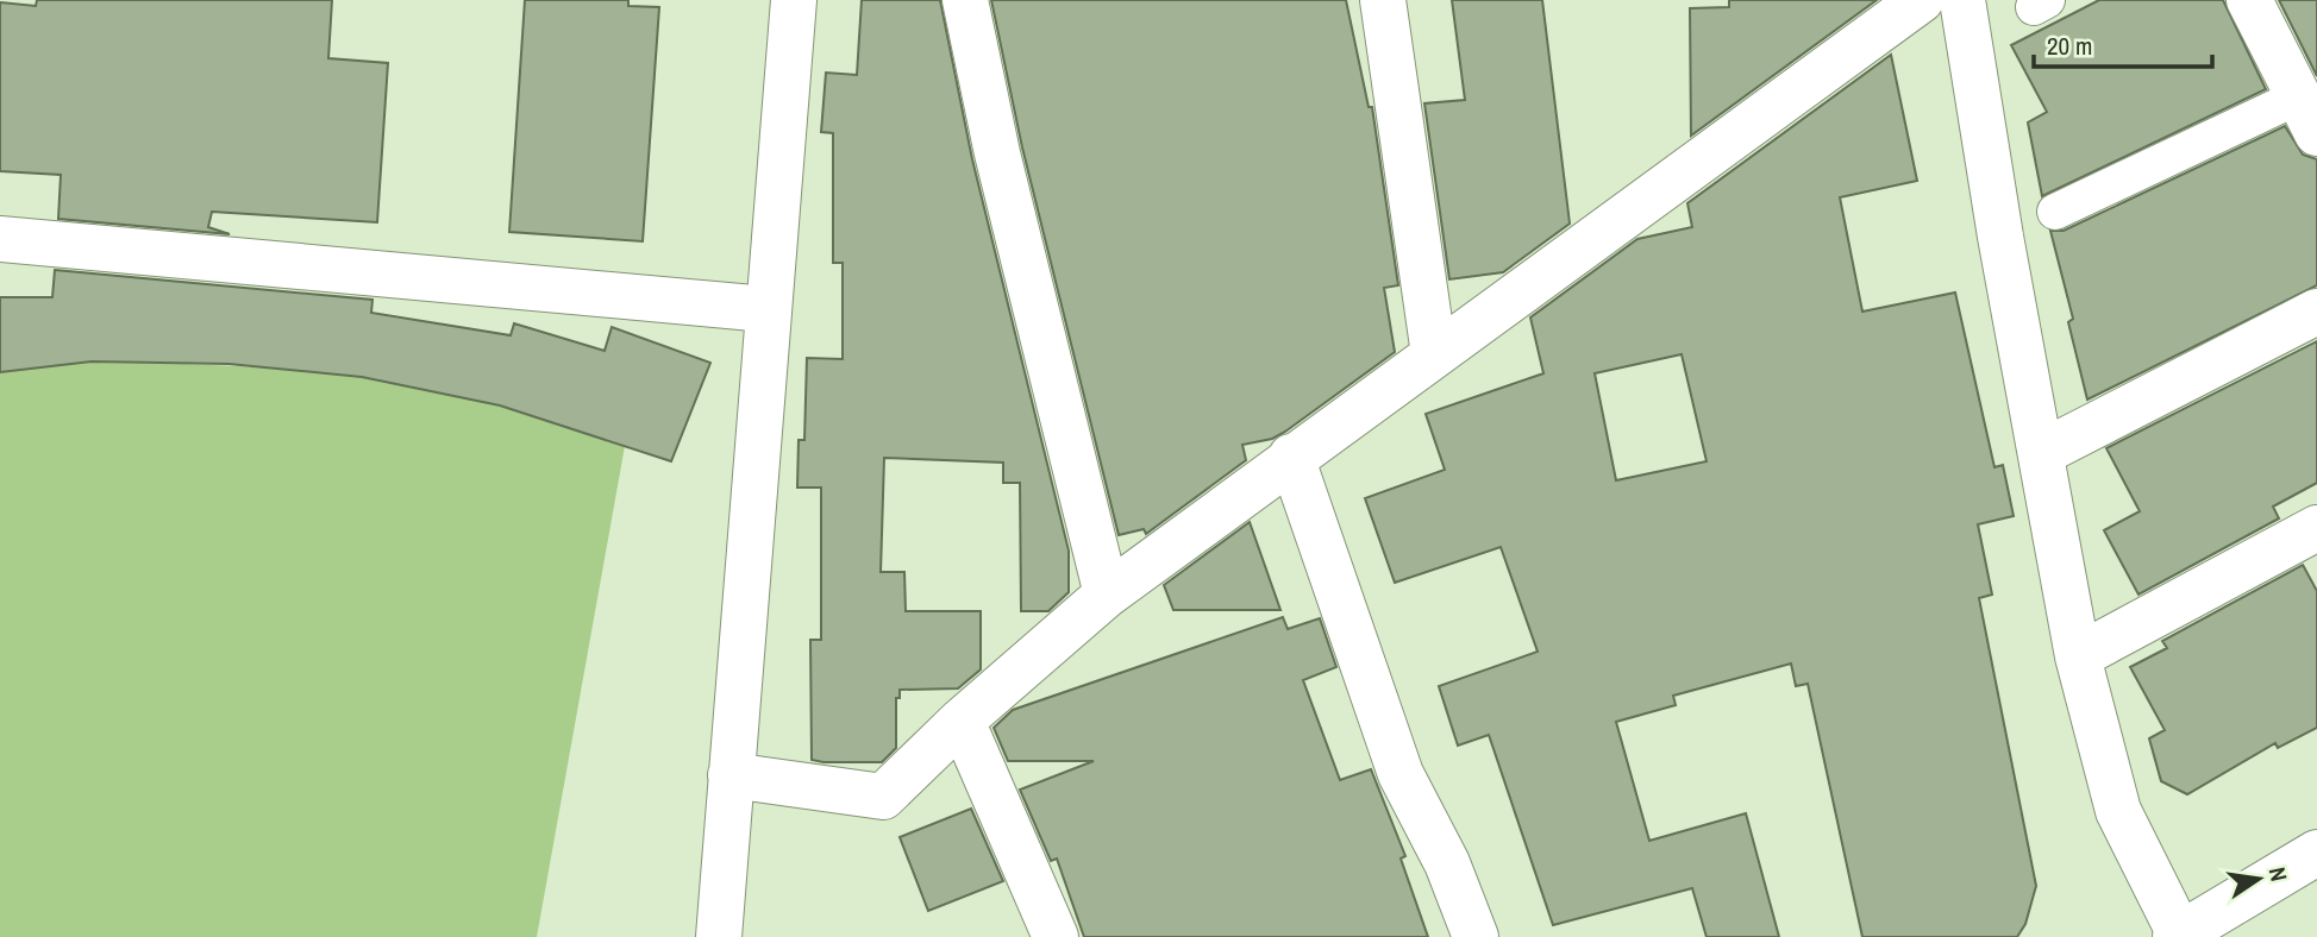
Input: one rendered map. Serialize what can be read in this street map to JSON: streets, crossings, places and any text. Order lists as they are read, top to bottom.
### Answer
{
  "scale_bar": "20 m",
  "north": "right"
}
